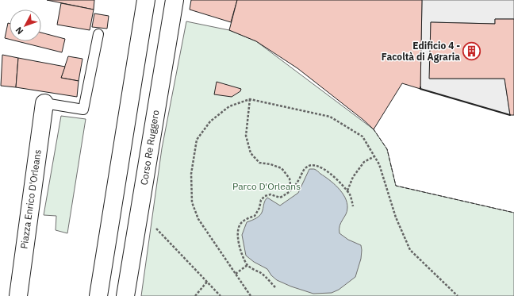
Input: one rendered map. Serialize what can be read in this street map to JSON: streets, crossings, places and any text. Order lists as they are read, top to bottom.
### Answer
{
  "streets": {
    "main road": ["Corso Re Ruggero", "Piazza Enrico D'Orleans"]
  },
  "parks": ["Parco D'Orleans"],
  "places": {
    "building": ["Edificio 4 - Facoltà di Agraria"]
  },
  "north": "bottom left"
}
